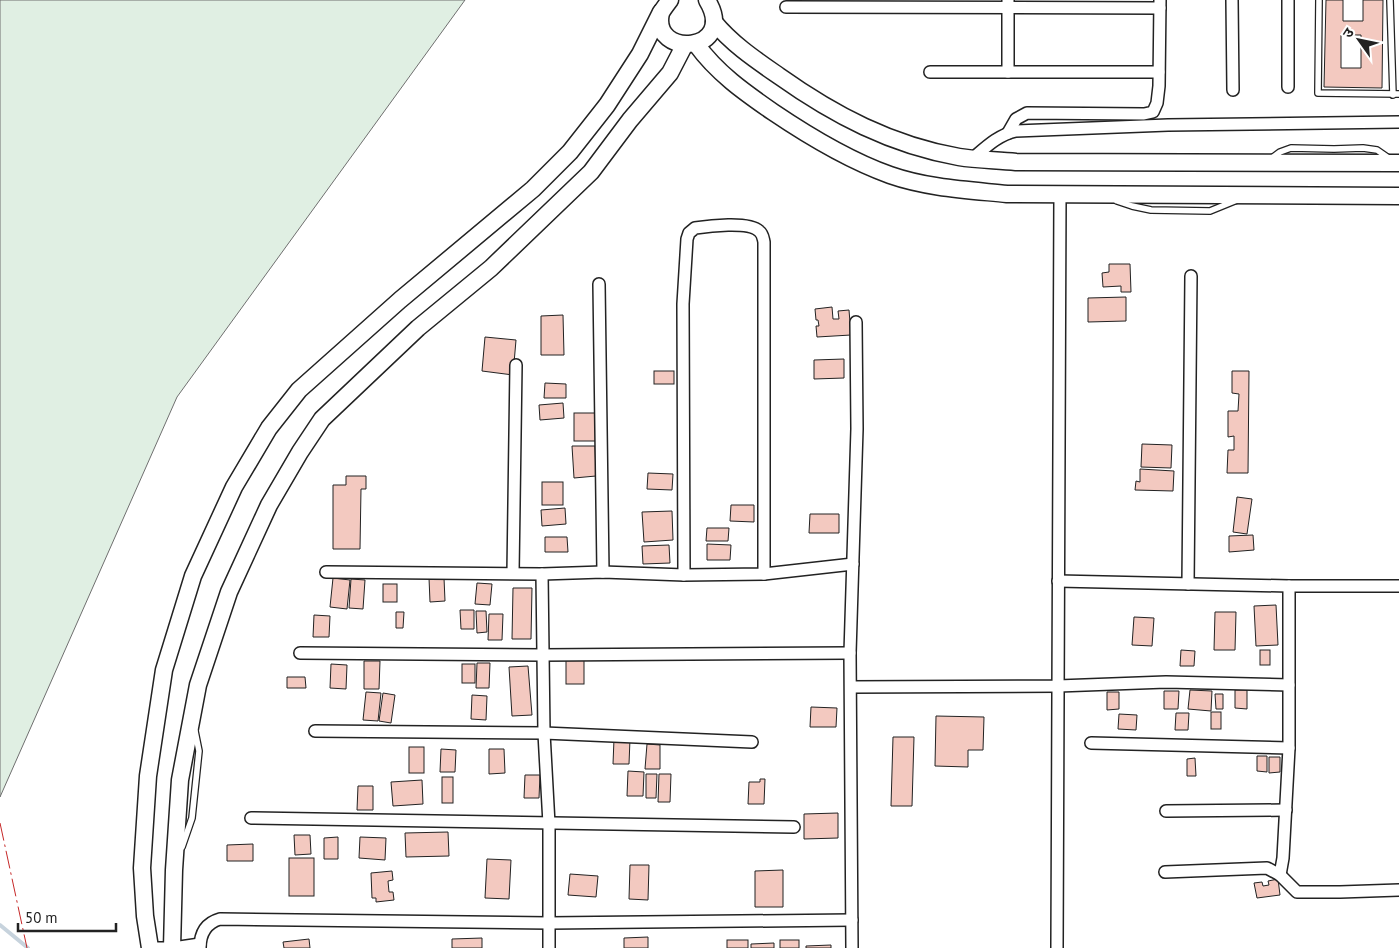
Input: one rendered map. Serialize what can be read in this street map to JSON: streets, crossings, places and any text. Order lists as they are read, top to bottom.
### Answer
{
  "scale_bar": "50 m",
  "north": "top left"
}
